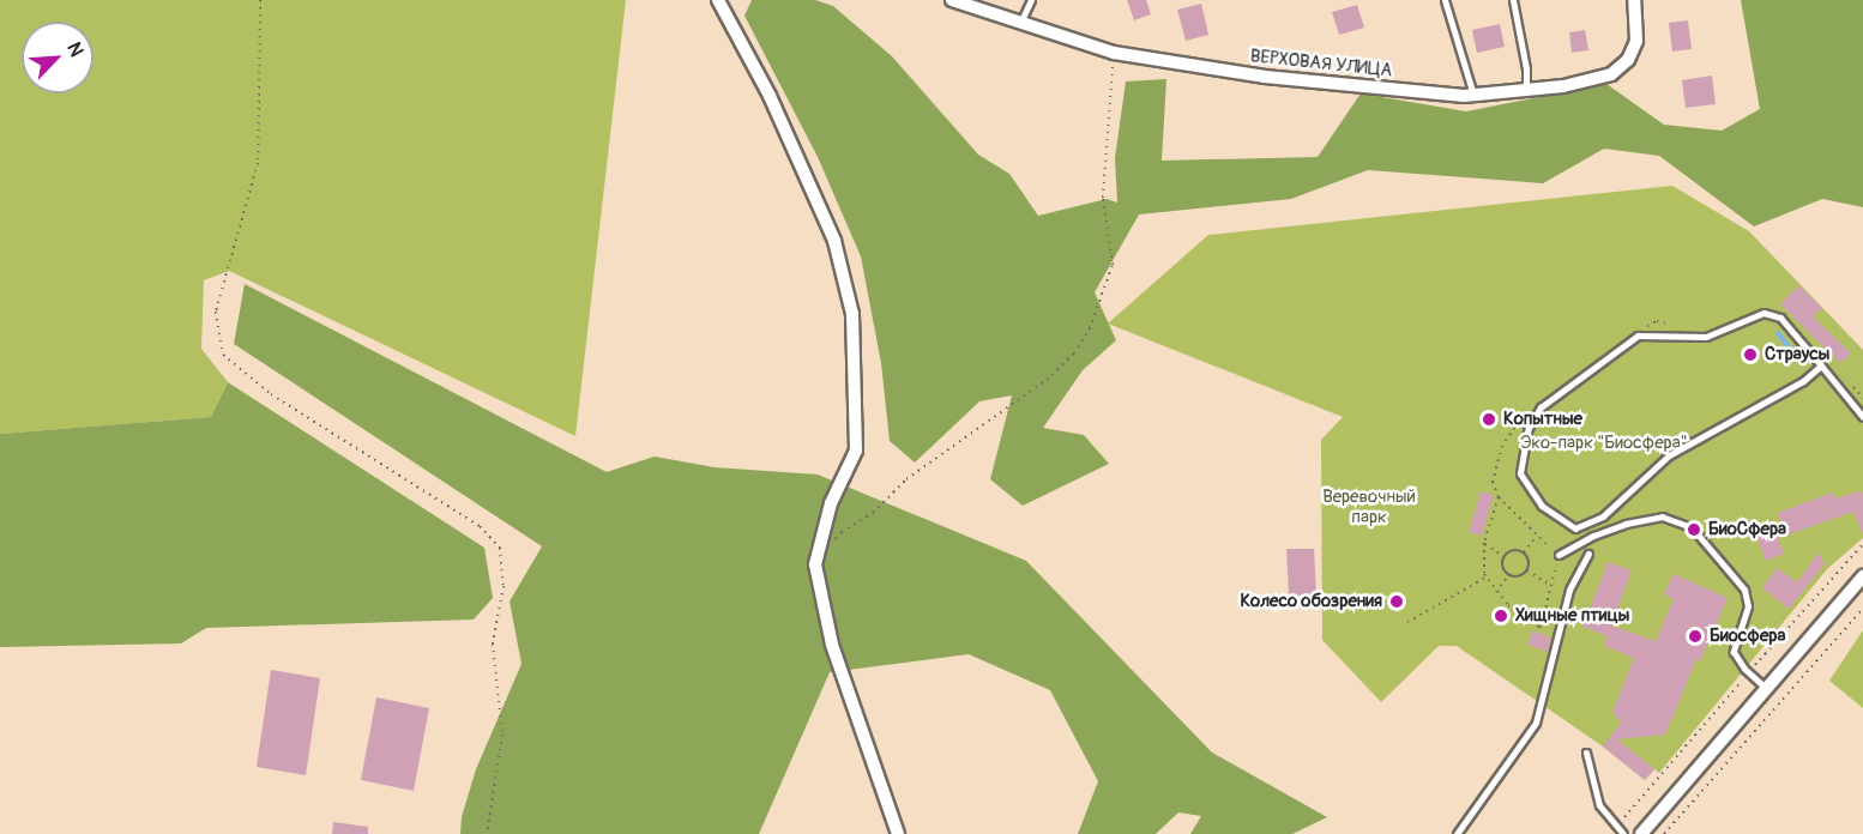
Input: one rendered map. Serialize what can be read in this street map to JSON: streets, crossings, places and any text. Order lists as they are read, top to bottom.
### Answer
{
  "streets": {
    "street": ["ВЕРХОВАЯ УЛИЦА"]
  },
  "parks": ["Эко-парк \"Биосфера\"", "Веревочный парк"],
  "places": [
    "Страусы",
    "Копытные",
    "БиоСфера",
    "Колесо обозрения",
    "Хищные птицы",
    "Биосфера"
  ],
  "north": "top right"
}
